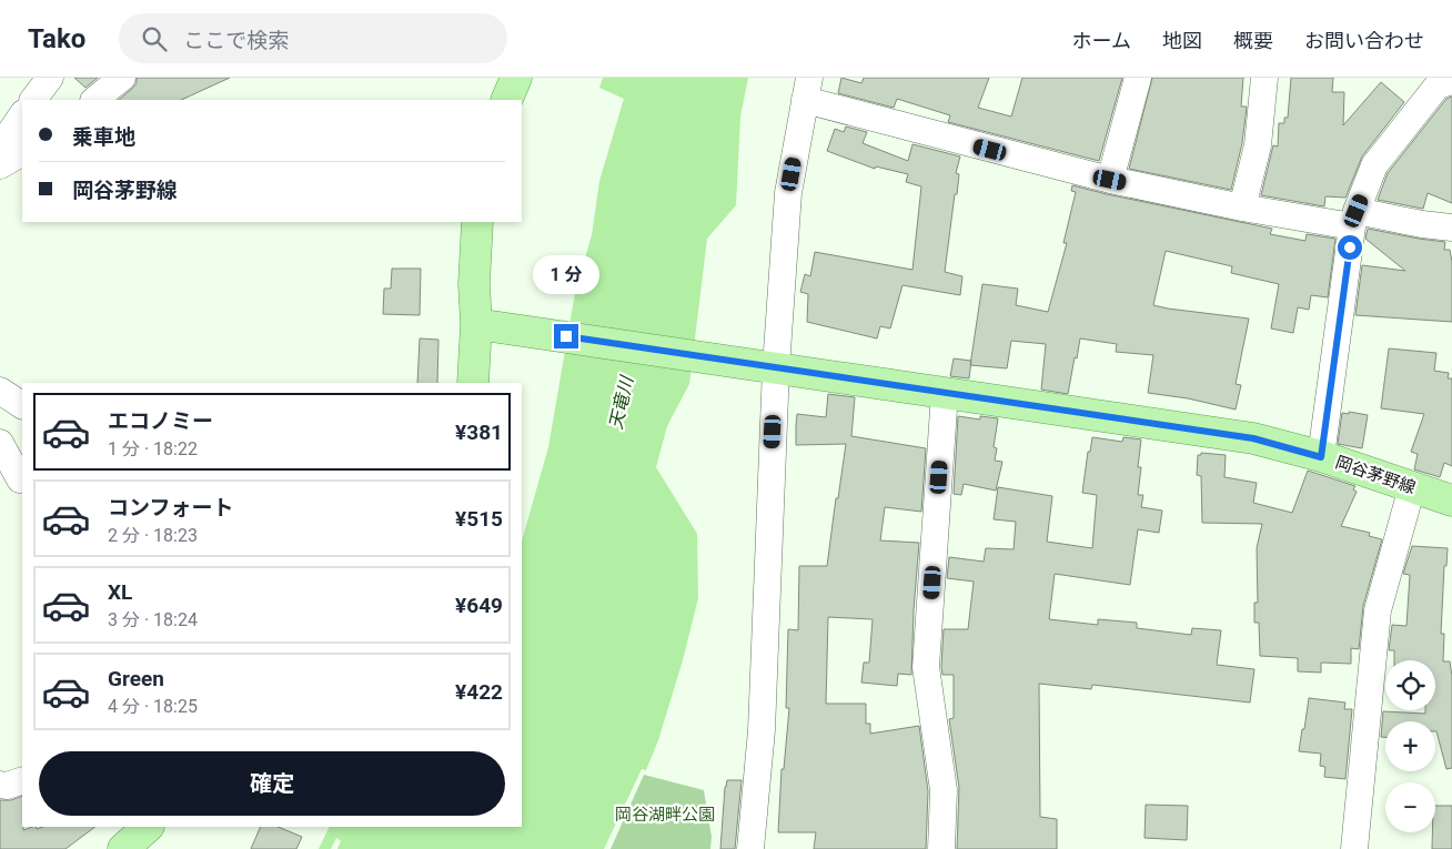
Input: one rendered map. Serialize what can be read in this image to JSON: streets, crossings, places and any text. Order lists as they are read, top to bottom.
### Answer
{
  "streets": {
    "main road": ["岡谷茅野線"]
  },
  "water": ["天竜川"],
  "parks": ["岡谷湖畔公園"],
  "page": {
    "header": "Tako",
    "search": "ここで検索",
    "nav": [
      "ホーム",
      "地図",
      "概要",
      "お問い合わせ"
    ],
    "banner": ["乗車地", "岡谷茅野線"],
    "bubble": "1 分",
    "list": [
      {
        "name": "エコノミー",
        "note": "1 分 · 18:22",
        "value": "¥381"
      },
      {
        "name": "コンフォート",
        "note": "2 分 · 18:23",
        "value": "¥515"
      },
      {
        "name": "XL",
        "note": "3 分 · 18:24",
        "value": "¥649"
      },
      {
        "name": "Green",
        "note": "4 分 · 18:25",
        "value": "¥422"
      }
    ],
    "map_buttons": ["+", "−"],
    "buttons": "確定"
  }
}
